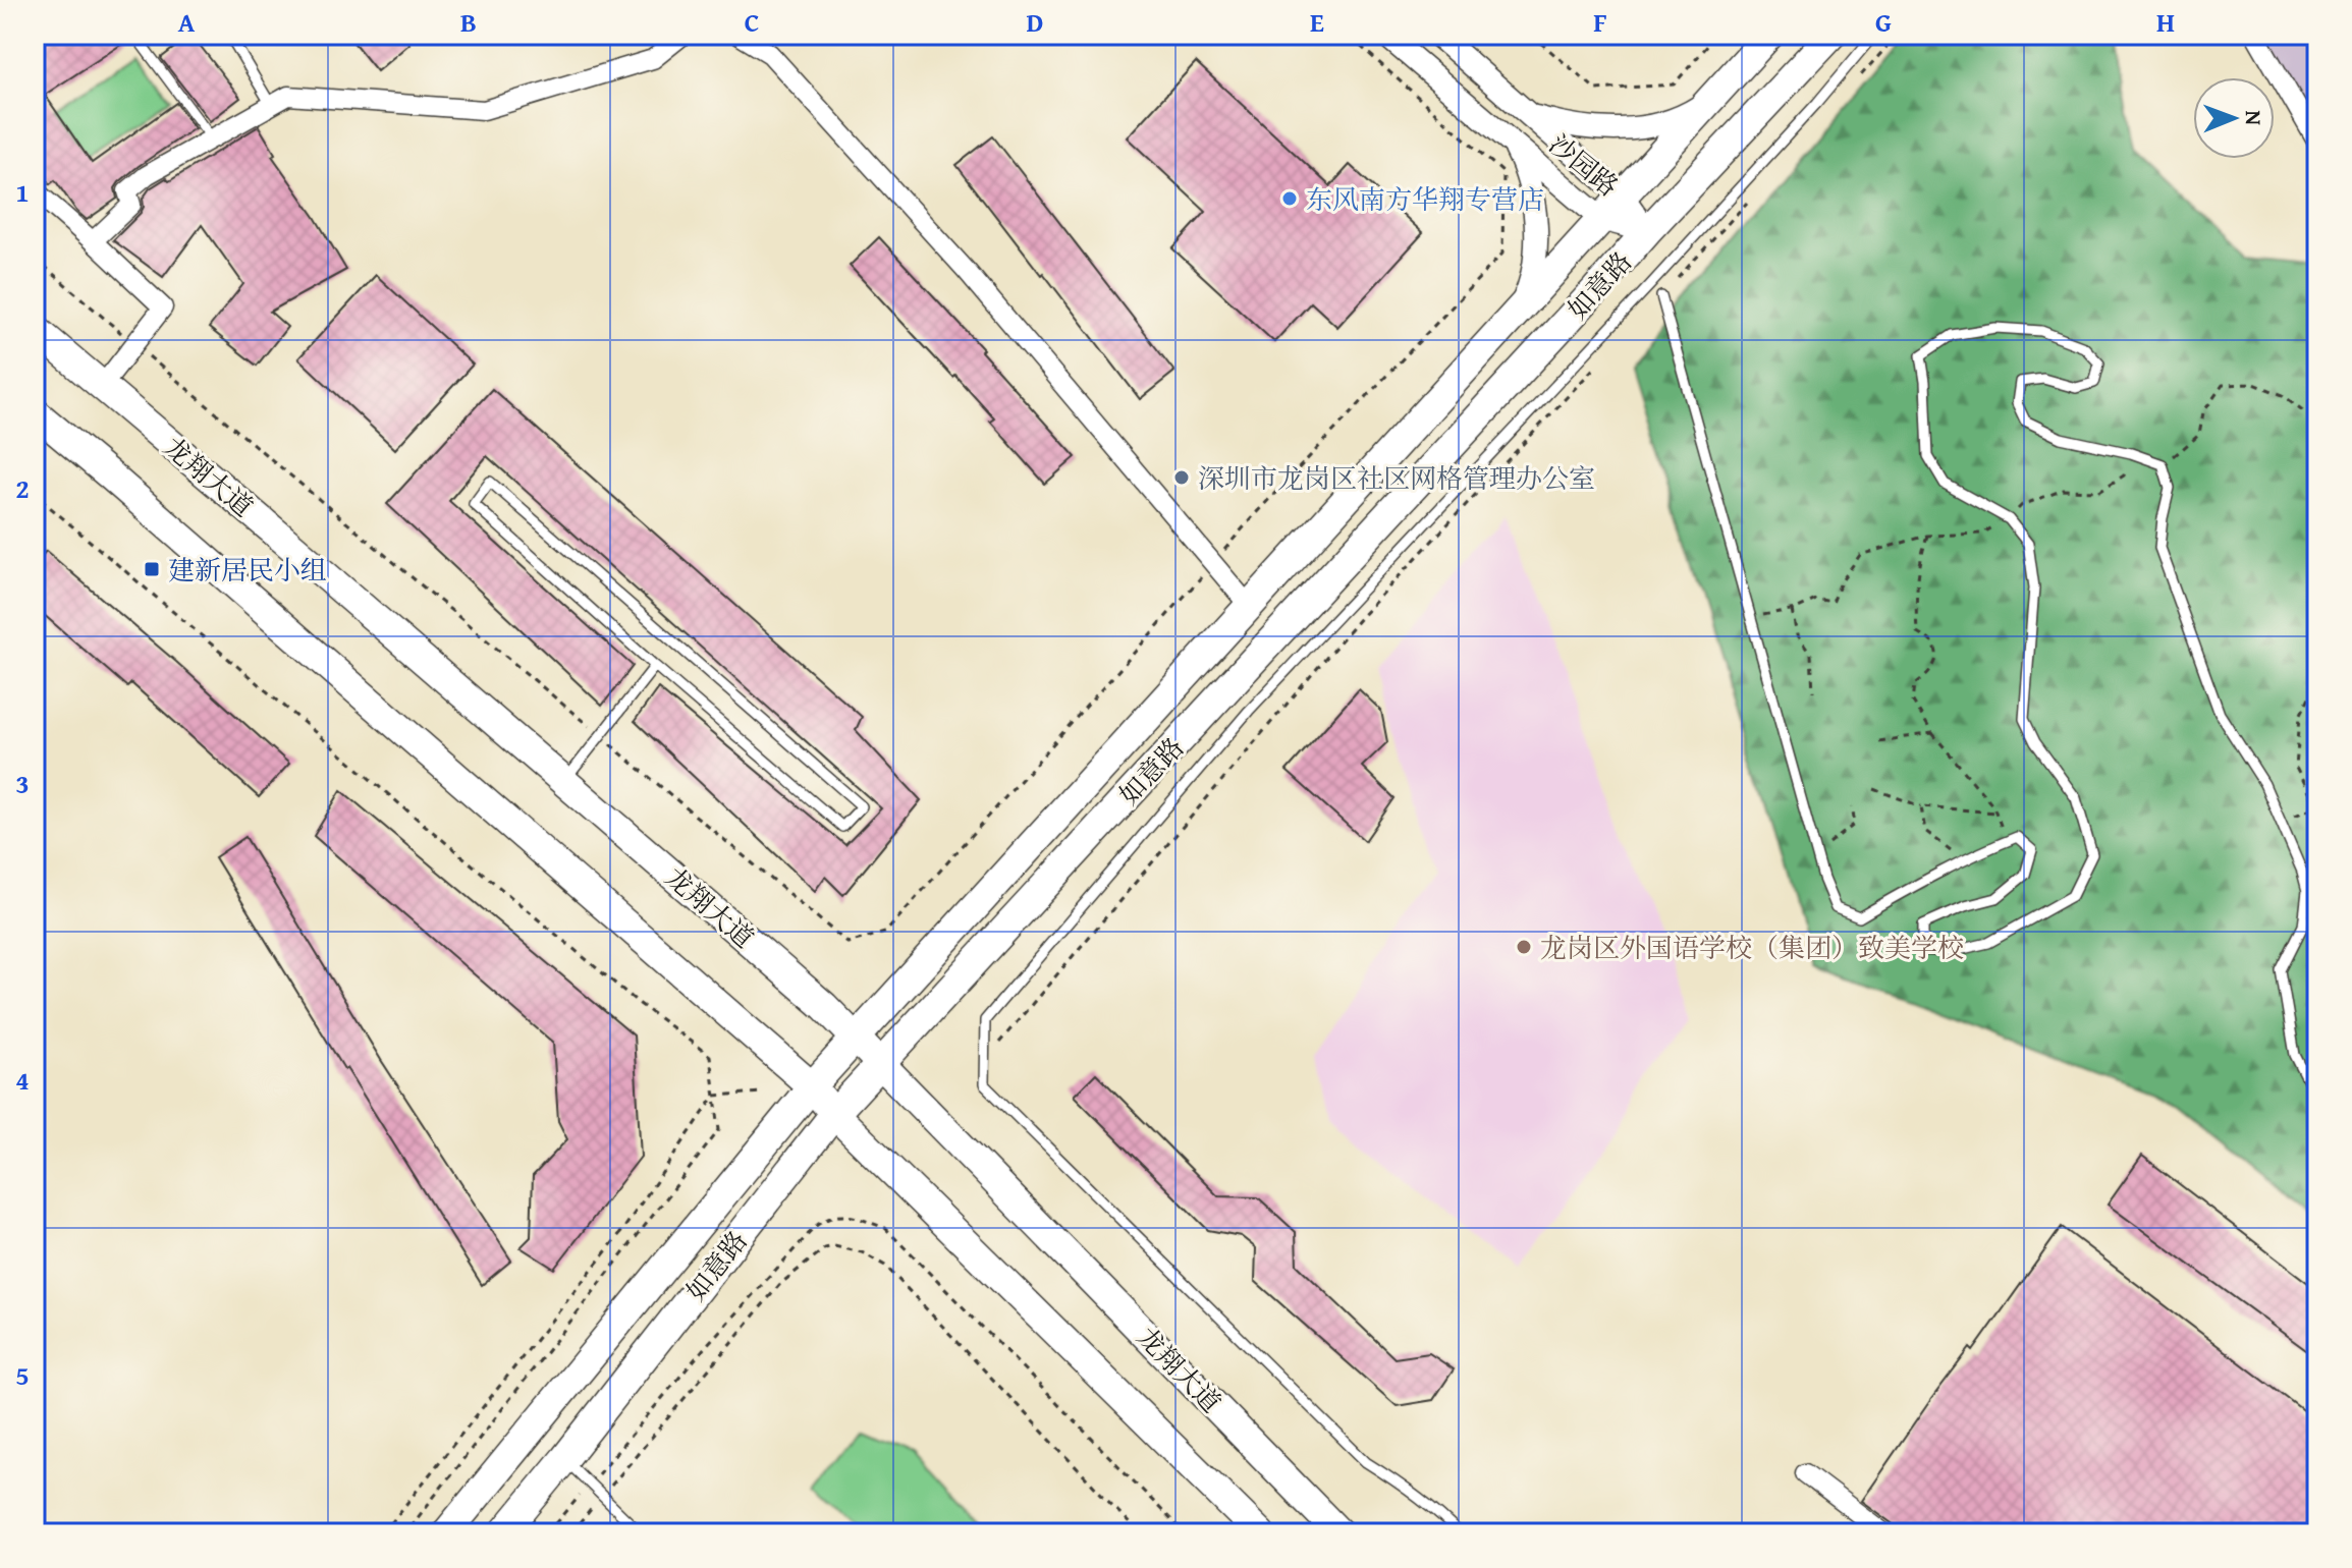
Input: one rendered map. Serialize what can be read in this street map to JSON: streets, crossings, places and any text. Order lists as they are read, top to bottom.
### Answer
{
  "streets": {
    "main road": ["如意路", "龙翔大道"],
    "street": ["沙园路"]
  },
  "crossings": [
    ["沙园路", "如意路"],
    ["如意路", "龙翔大道"]
  ],
  "places": {
    "other": ["东风南方华翔专营店", "深圳市龙岗区社区网格管理办公室", "龙岗区外国语学校（集团）致美学校"],
    "transit": ["建新居民小组"]
  },
  "north": "right",
  "grid": {
    "columns": [
      "A",
      "B",
      "C",
      "D",
      "E",
      "F",
      "G",
      "H"
    ],
    "rows": [
      "1",
      "2",
      "3",
      "4",
      "5"
    ]
  }
}
